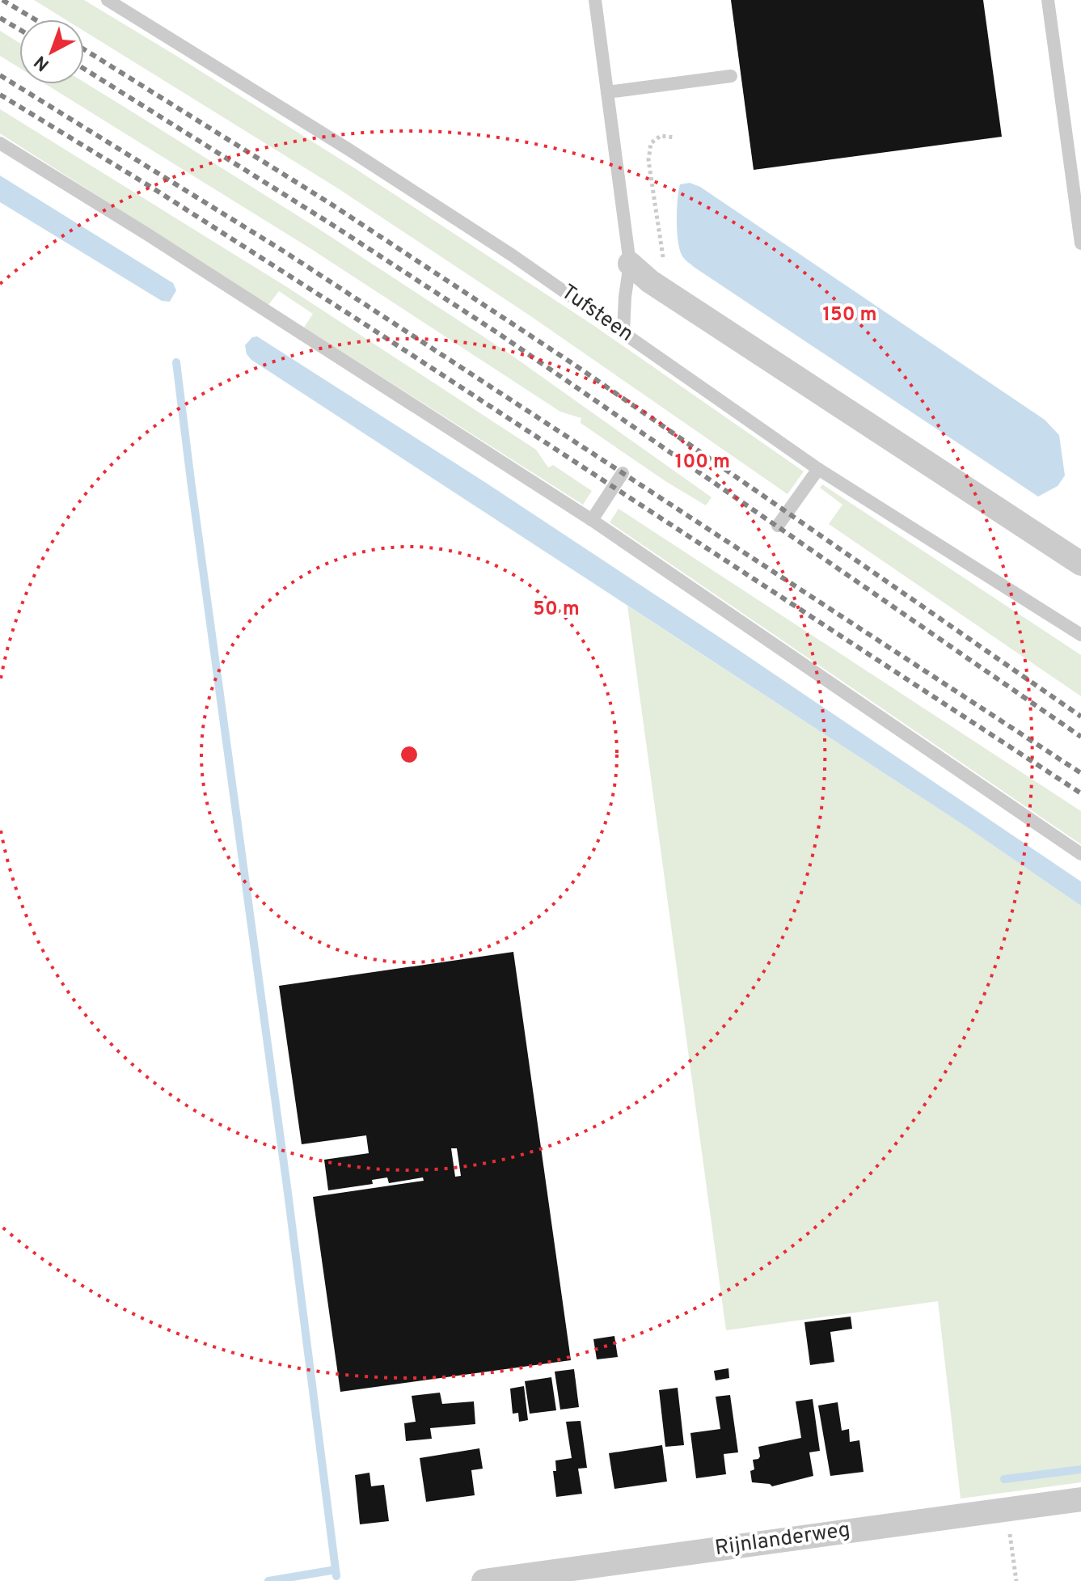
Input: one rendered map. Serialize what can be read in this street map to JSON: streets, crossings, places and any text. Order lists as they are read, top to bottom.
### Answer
{
  "streets": {
    "street": ["Rijnlanderweg"],
    "lane": ["Tufsteen"]
  },
  "north": "bottom left",
  "rings": ["150 m", "100 m", "50 m"]
}
